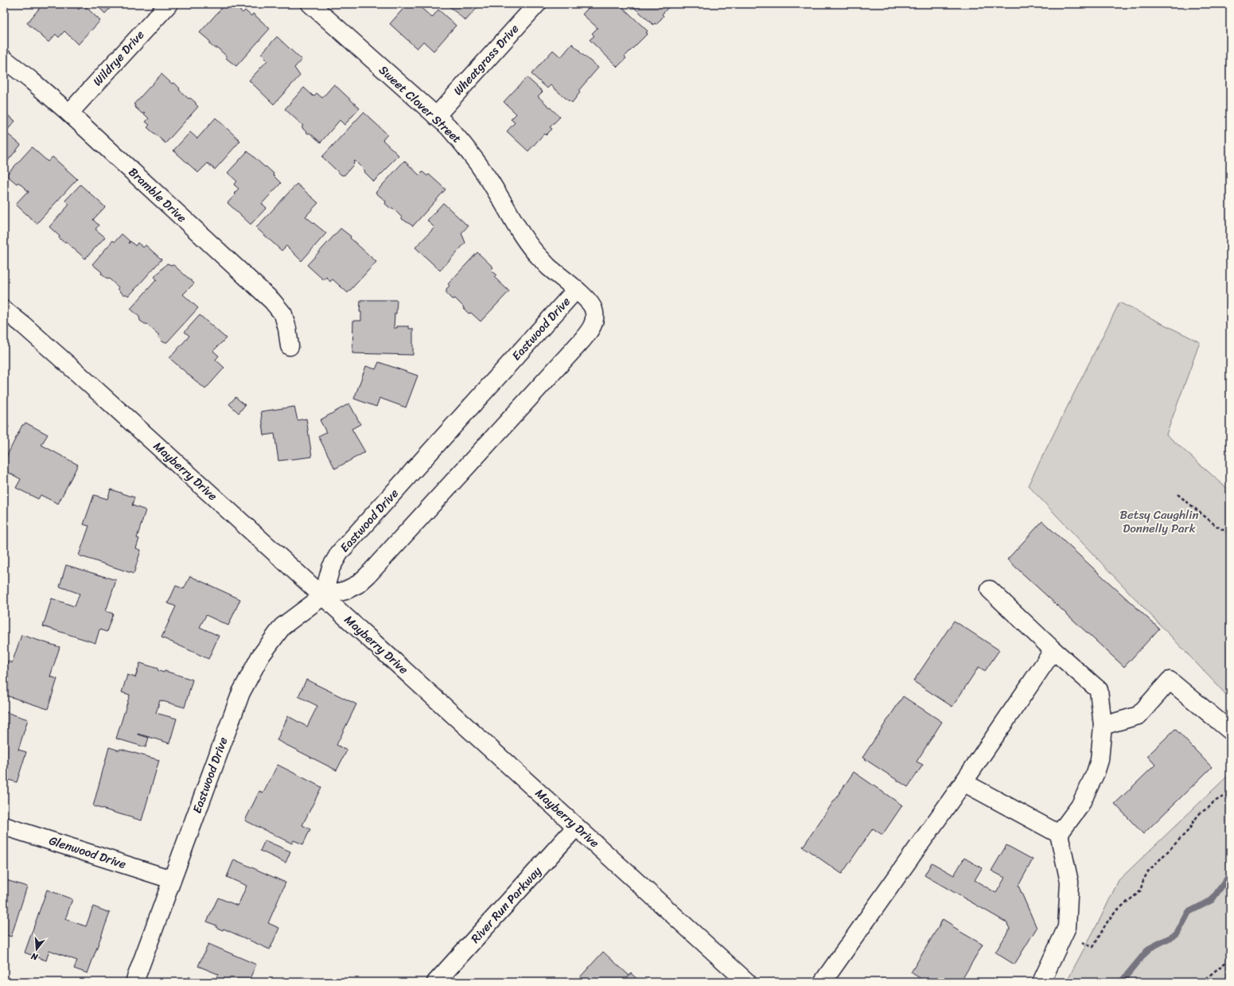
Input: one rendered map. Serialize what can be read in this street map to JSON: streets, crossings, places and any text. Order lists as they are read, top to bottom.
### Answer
{
  "streets": {
    "street": [
      "Wildrye Drive",
      "Wheatgrass Drive",
      "Sweet Clover Street",
      "Bramble Drive",
      "Eastwood Drive",
      "Mayberry Drive",
      "Glenwood Drive",
      "River Run Parkway"
    ]
  },
  "crossings": [
    ["Wildrye Drive", "Bramble Drive"],
    ["Wheatgrass Drive", "Sweet Clover Street"],
    ["Sweet Clover Street", "Eastwood Drive"],
    ["Eastwood Drive", "Mayberry Drive"],
    ["Eastwood Drive", "Glenwood Drive"],
    ["Mayberry Drive", "River Run Parkway"]
  ],
  "parks": ["Betsy Caughlin Donnelly Park"],
  "north": "bottom"
}
